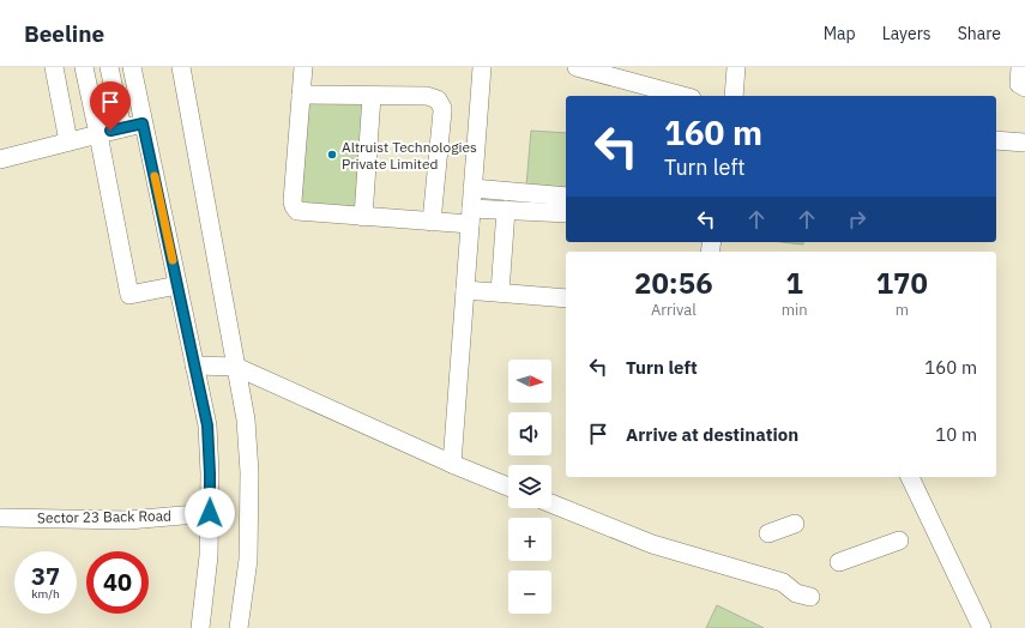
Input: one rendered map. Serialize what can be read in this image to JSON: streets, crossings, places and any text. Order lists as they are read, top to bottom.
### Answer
{
  "streets": {
    "street": ["Sector 23 Back Road"]
  },
  "places": ["Altruist Technologies Private Limited"],
  "north": "right",
  "page": {
    "header": "Beeline",
    "nav": ["Map", "Layers", "Share"],
    "turn": ["160 m", "Turn left"],
    "eta": [
      "20:56",
      "Arrival",
      "1",
      "min",
      "170",
      "m"
    ],
    "list": [
      {
        "name": "Turn left",
        "value": "160 m"
      },
      {
        "name": "Arrive at destination",
        "value": "10 m"
      }
    ],
    "map_buttons": ["+", "−"],
    "speed": "37 km/h",
    "limit": "40"
  }
}
